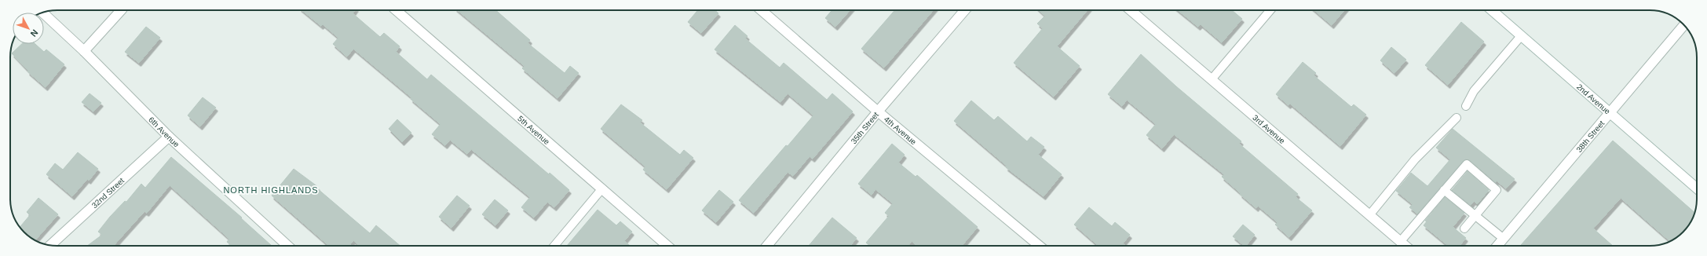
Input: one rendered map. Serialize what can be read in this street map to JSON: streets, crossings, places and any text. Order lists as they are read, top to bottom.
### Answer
{
  "streets": {
    "street": [
      "2nd Avenue",
      "35th Street",
      "3rd Avenue",
      "5th Avenue",
      "4th Avenue",
      "6th Avenue",
      "38th Street",
      "32nd Street"
    ]
  },
  "crossings": [
    ["2nd Avenue", "38th Street"],
    ["35th Street", "4th Avenue"],
    ["6th Avenue", "32nd Street"]
  ],
  "districts": ["NORTH HIGHLANDS"],
  "north": "bottom right"
}
